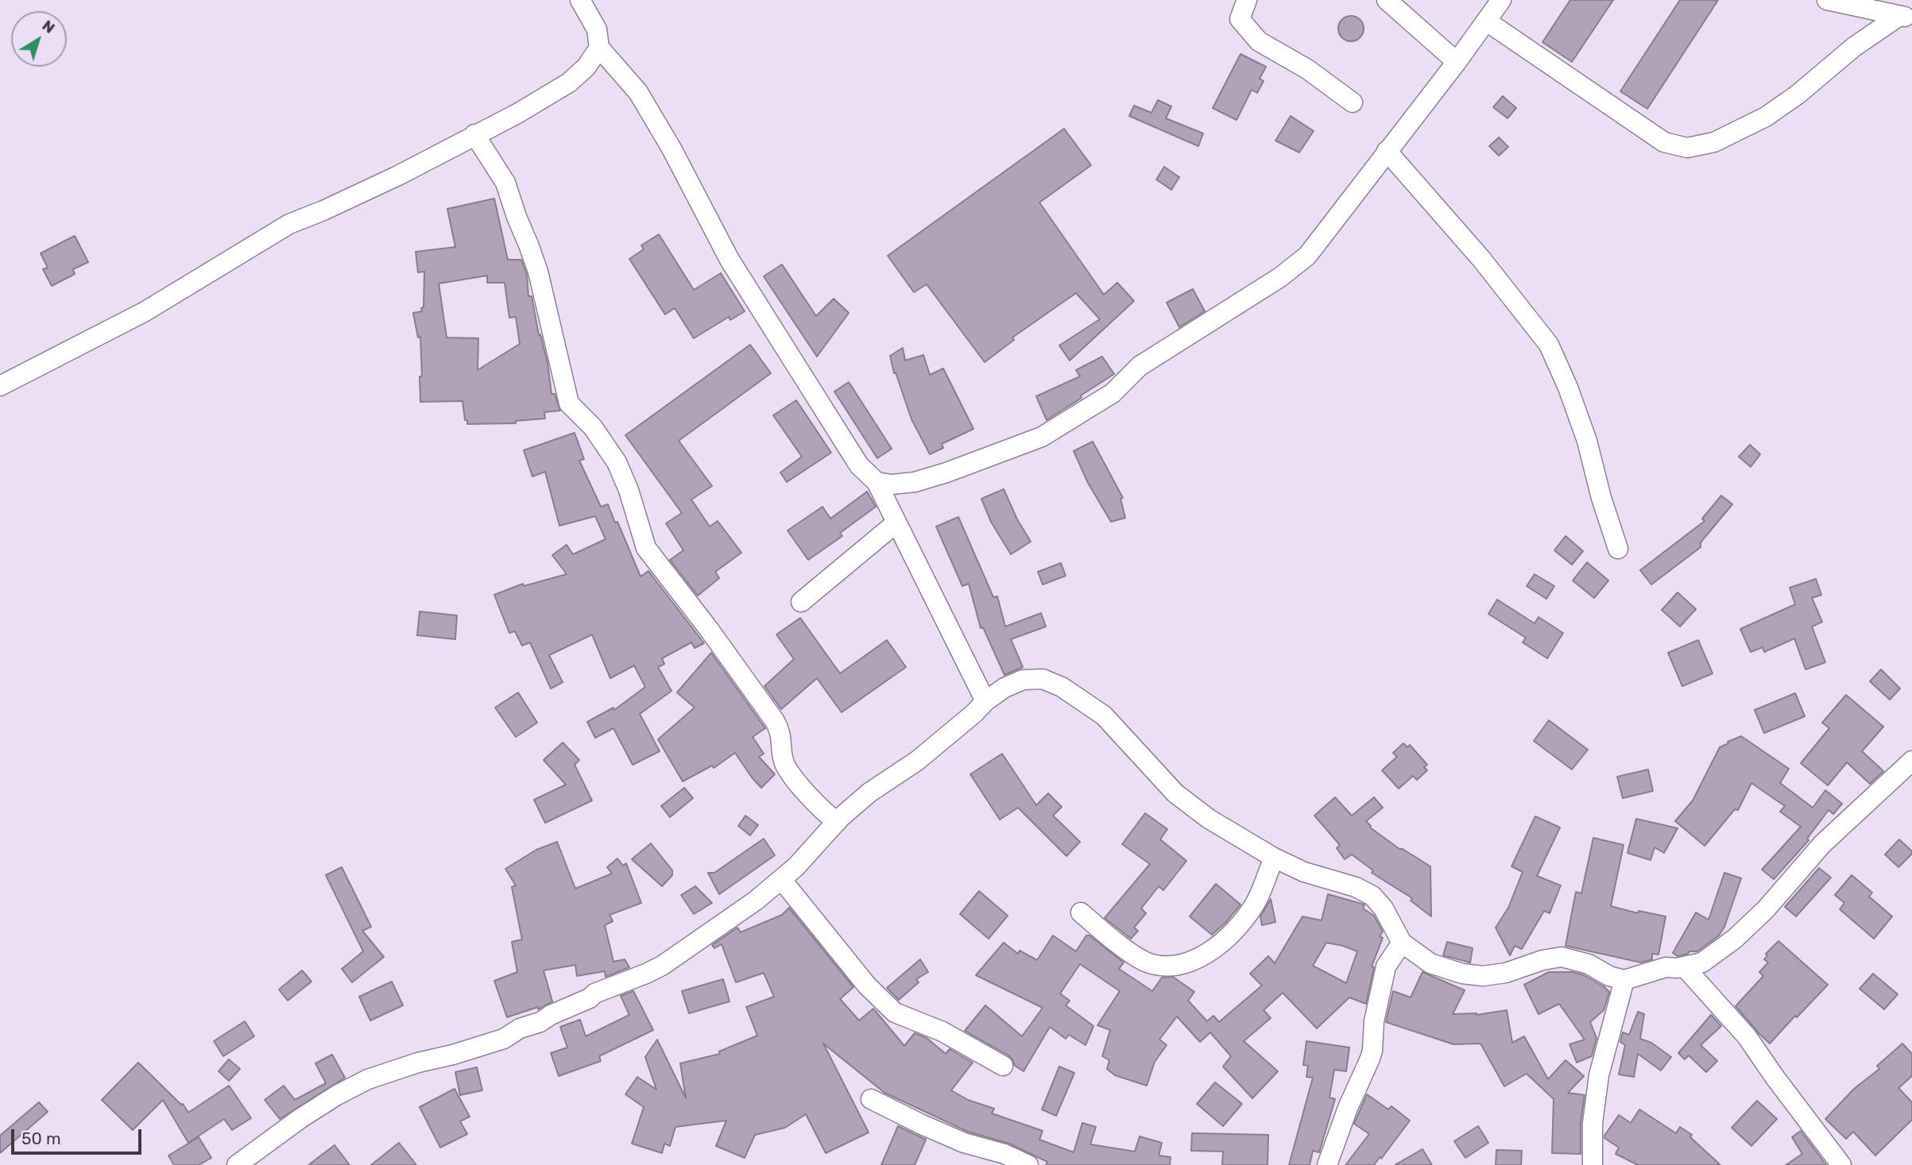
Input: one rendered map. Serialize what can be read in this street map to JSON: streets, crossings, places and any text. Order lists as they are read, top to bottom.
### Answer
{
  "scale_bar": "50 m",
  "north": "top right"
}
